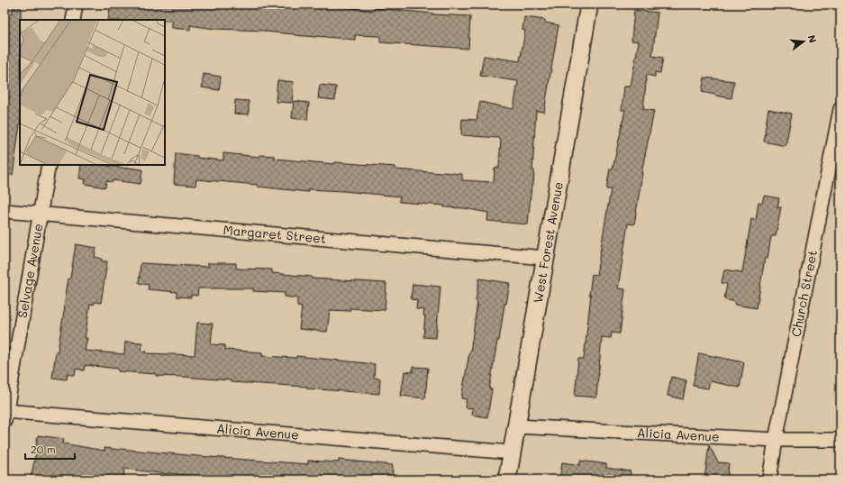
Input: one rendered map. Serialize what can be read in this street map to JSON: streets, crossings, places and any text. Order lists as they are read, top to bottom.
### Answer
{
  "streets": {
    "street": [
      "Margaret Street",
      "West Forest Avenue",
      "Selvage Avenue",
      "Church Street",
      "Alicia Avenue"
    ]
  },
  "crossings": [
    ["Margaret Street", "West Forest Avenue"],
    ["Margaret Street", "Selvage Avenue"],
    ["West Forest Avenue", "Alicia Avenue"],
    ["Selvage Avenue", "Alicia Avenue"],
    ["Church Street", "Alicia Avenue"]
  ],
  "scale_bar": "20 m",
  "north": "right"
}
